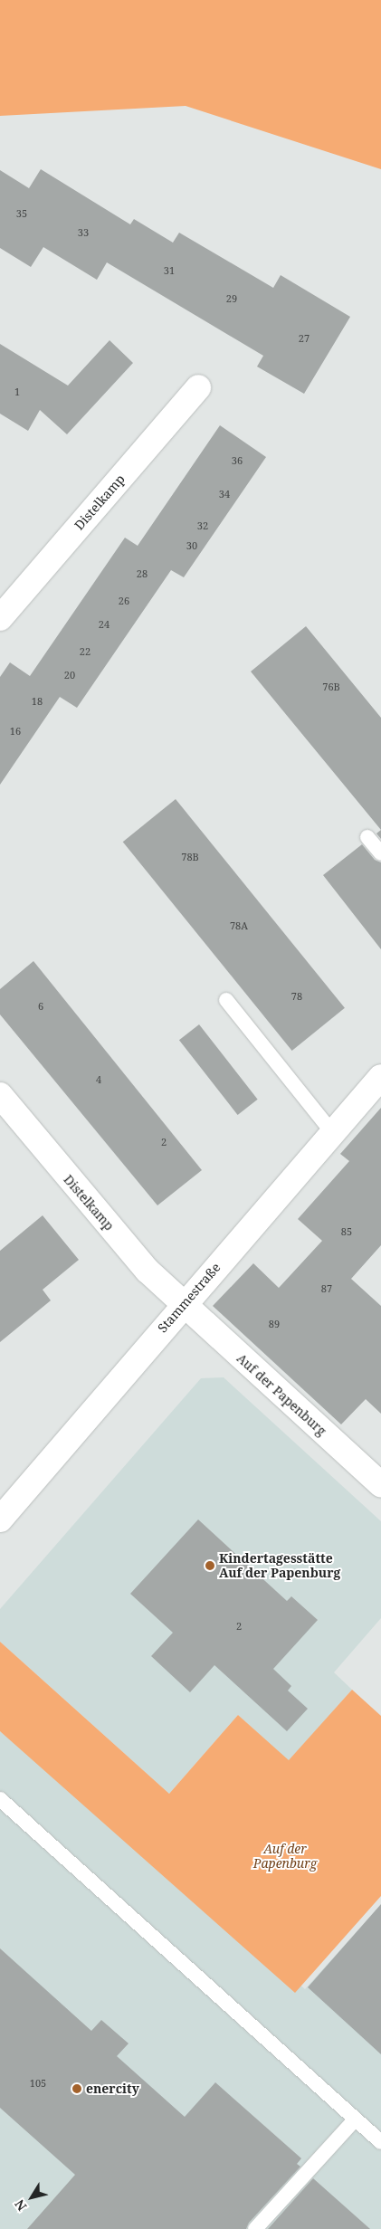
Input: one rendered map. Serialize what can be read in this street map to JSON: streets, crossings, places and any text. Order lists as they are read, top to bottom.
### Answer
{
  "streets": {
    "street": ["Distelkamp", "Stammestraße", "Auf der Papenburg"]
  },
  "crossings": [
    ["Distelkamp", "Stammestraße"],
    ["Distelkamp", "Auf der Papenburg"],
    ["Stammestraße", "Auf der Papenburg"]
  ],
  "parks": ["Auf der Papenburg"],
  "places": ["Kindertagesstätte Auf der Papenburg", "enercity"],
  "house_numbers": [
    "35",
    "33",
    "31",
    "29",
    "27",
    "1",
    "36",
    "34",
    "32",
    "30",
    "28",
    "26",
    "24",
    "22",
    "20",
    "76B",
    "18",
    "16",
    "78B",
    "78A",
    "78",
    "6",
    "4",
    "2",
    "85",
    "87",
    "89",
    "2",
    "105"
  ],
  "north": "bottom left"
}
